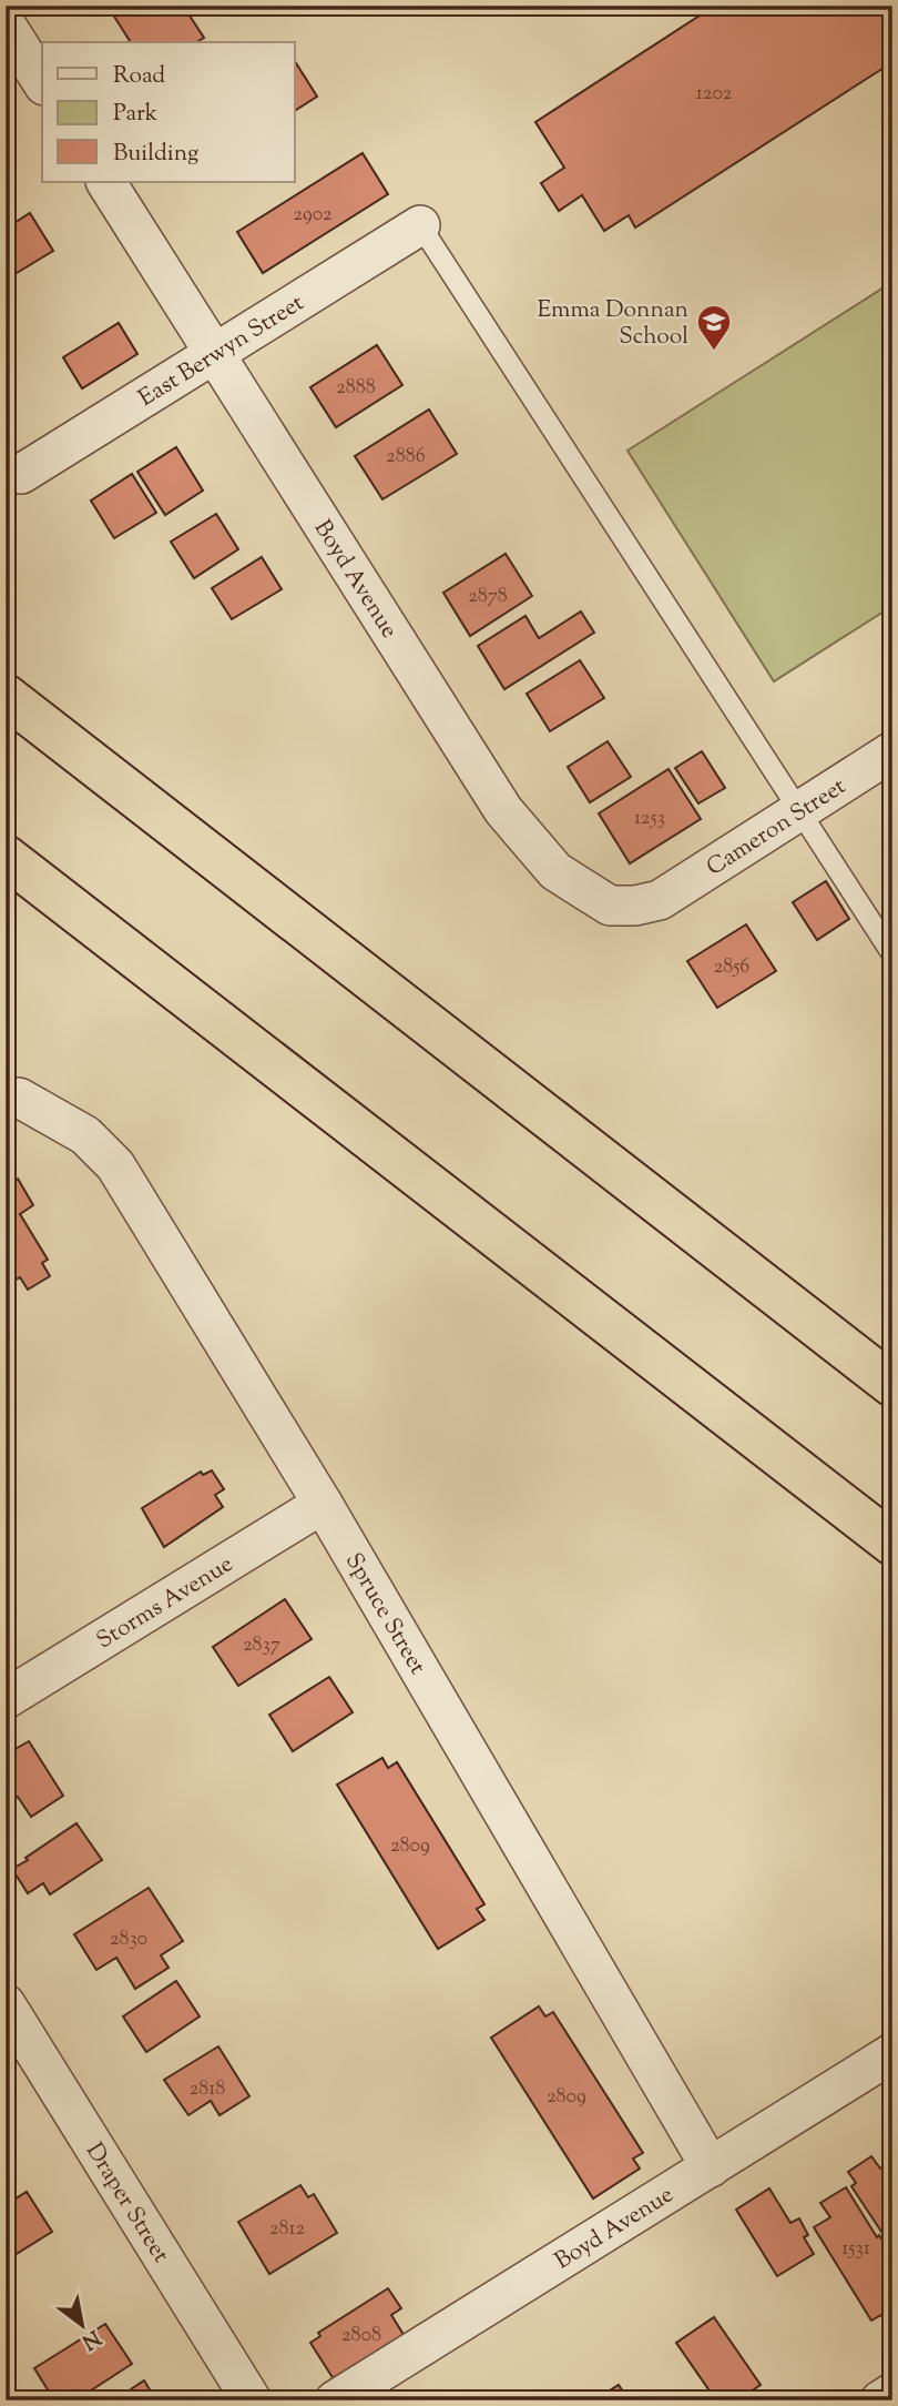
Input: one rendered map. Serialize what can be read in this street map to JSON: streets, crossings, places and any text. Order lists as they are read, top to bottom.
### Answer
{
  "streets": {
    "street": [
      "East Berwyn Street",
      "Boyd Avenue",
      "Cameron Street",
      "Storms Avenue",
      "Spruce Street",
      "Draper Street"
    ]
  },
  "crossings": [
    ["East Berwyn Street", "Boyd Avenue"],
    ["Boyd Avenue", "Cameron Street"],
    ["Boyd Avenue", "Spruce Street"],
    ["Storms Avenue", "Spruce Street"]
  ],
  "places": {
    "school or university": ["Emma Donnan School"]
  },
  "house_numbers": [
    "1202",
    "2902",
    "2888",
    "2886",
    "2878",
    "1253",
    "2856",
    "2837",
    "2809",
    "2830",
    "2818",
    "2809",
    "2812",
    "1531",
    "2808"
  ],
  "legend": ["Road", "Park", "Building"],
  "north": "bottom right"
}
